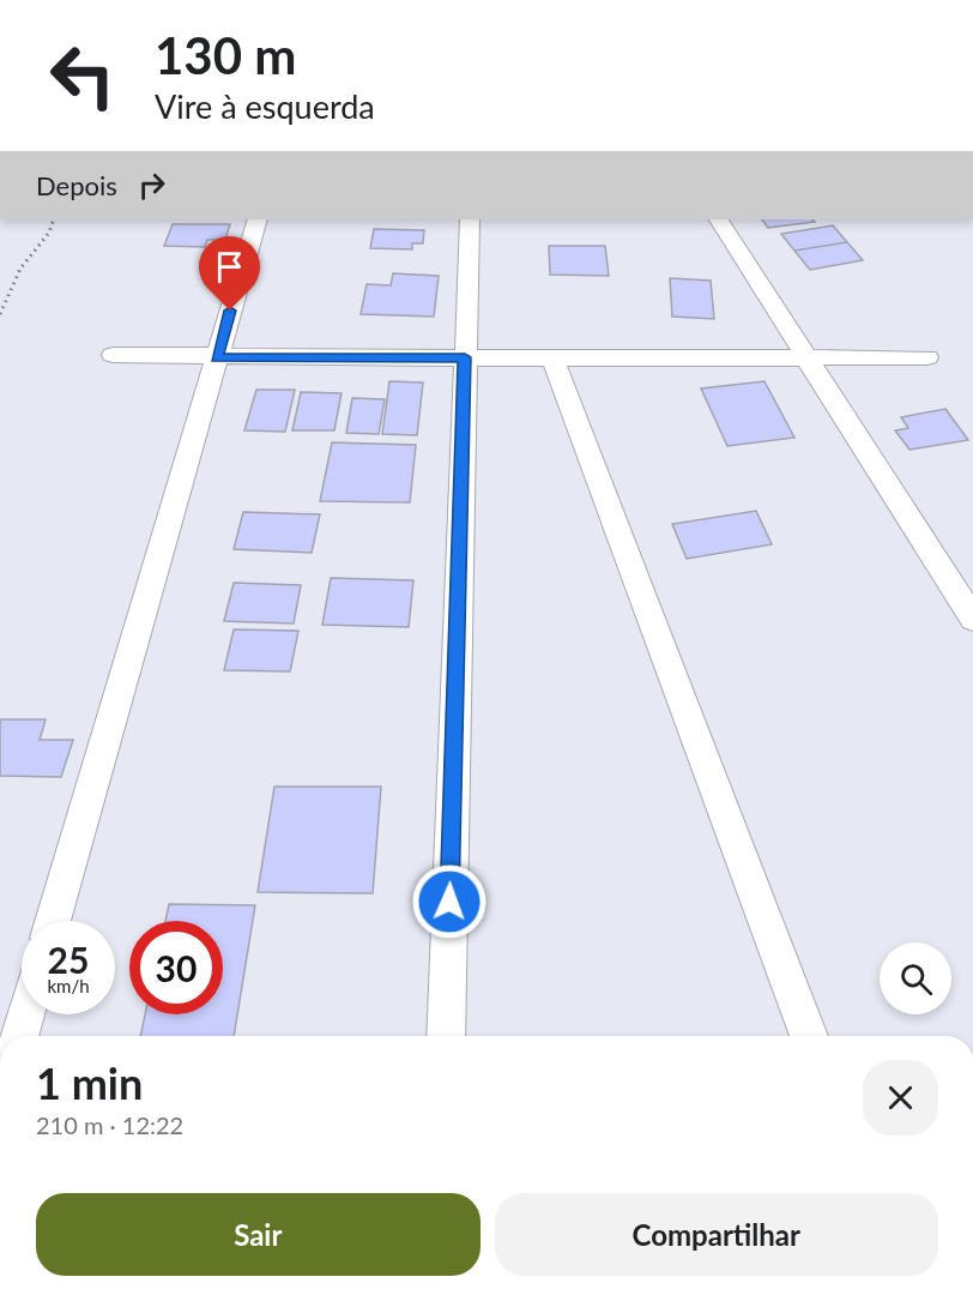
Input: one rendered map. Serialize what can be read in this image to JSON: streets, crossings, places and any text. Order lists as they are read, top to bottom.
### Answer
{
  "page": {
    "turn": ["130 m", "Vire à esquerda"],
    "then": "Depois",
    "speed": "25 km/h",
    "limit": "30",
    "heading": ["1 min", "210 m · 12:22"],
    "buttons": ["Sair", "Compartilhar"]
  }
}
